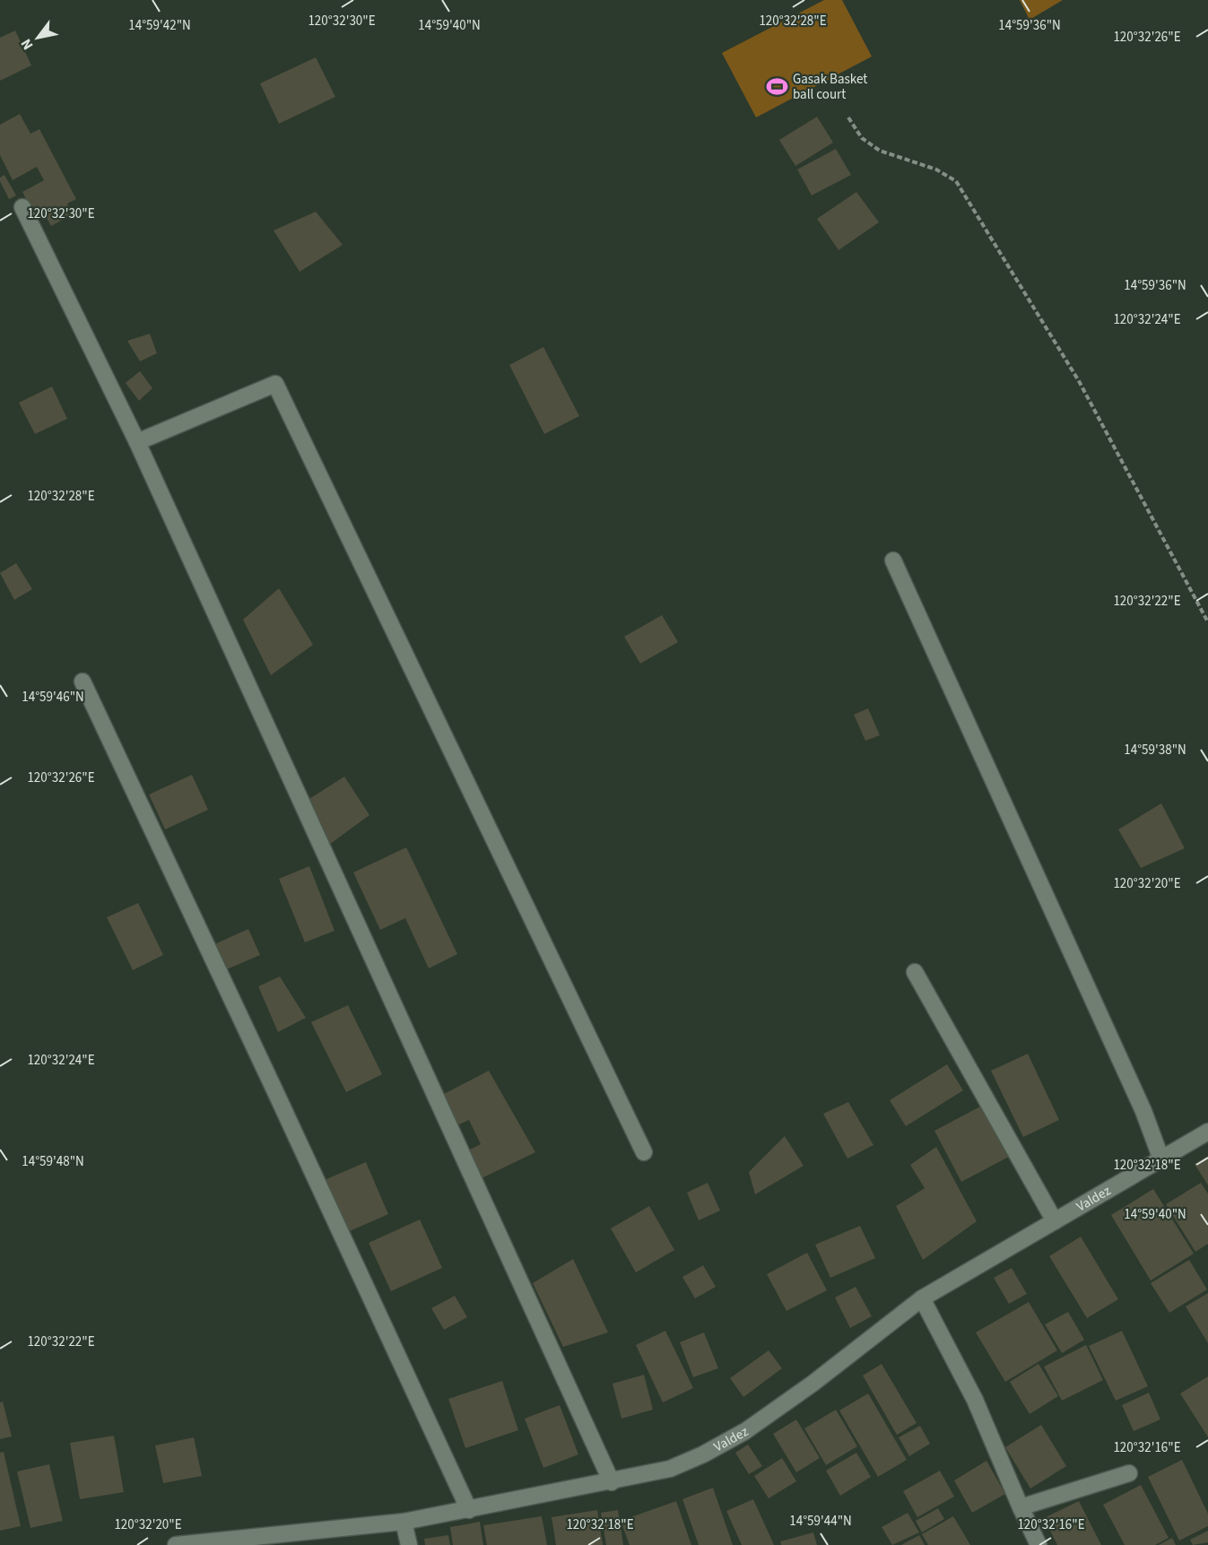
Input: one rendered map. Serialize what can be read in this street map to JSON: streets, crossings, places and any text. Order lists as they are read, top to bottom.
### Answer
{
  "streets": {
    "street": ["Valdez"]
  },
  "places": {
    "sports": ["Gasak Basket ball court"]
  },
  "north": "bottom left",
  "coordinates": [
    "120°32'28\"E",
    "120°32'30\"E",
    "14°59'42\"N",
    "14°59'40\"N",
    "14°59'36\"N",
    "120°32'26\"E",
    "120°32'24\"E",
    "120°32'22\"E",
    "14°59'46\"N",
    "14°59'38\"N",
    "120°32'20\"E",
    "14°59'48\"N",
    "120°32'18\"E",
    "120°32'16\"E",
    "14°59'44\"N"
  ]
}
